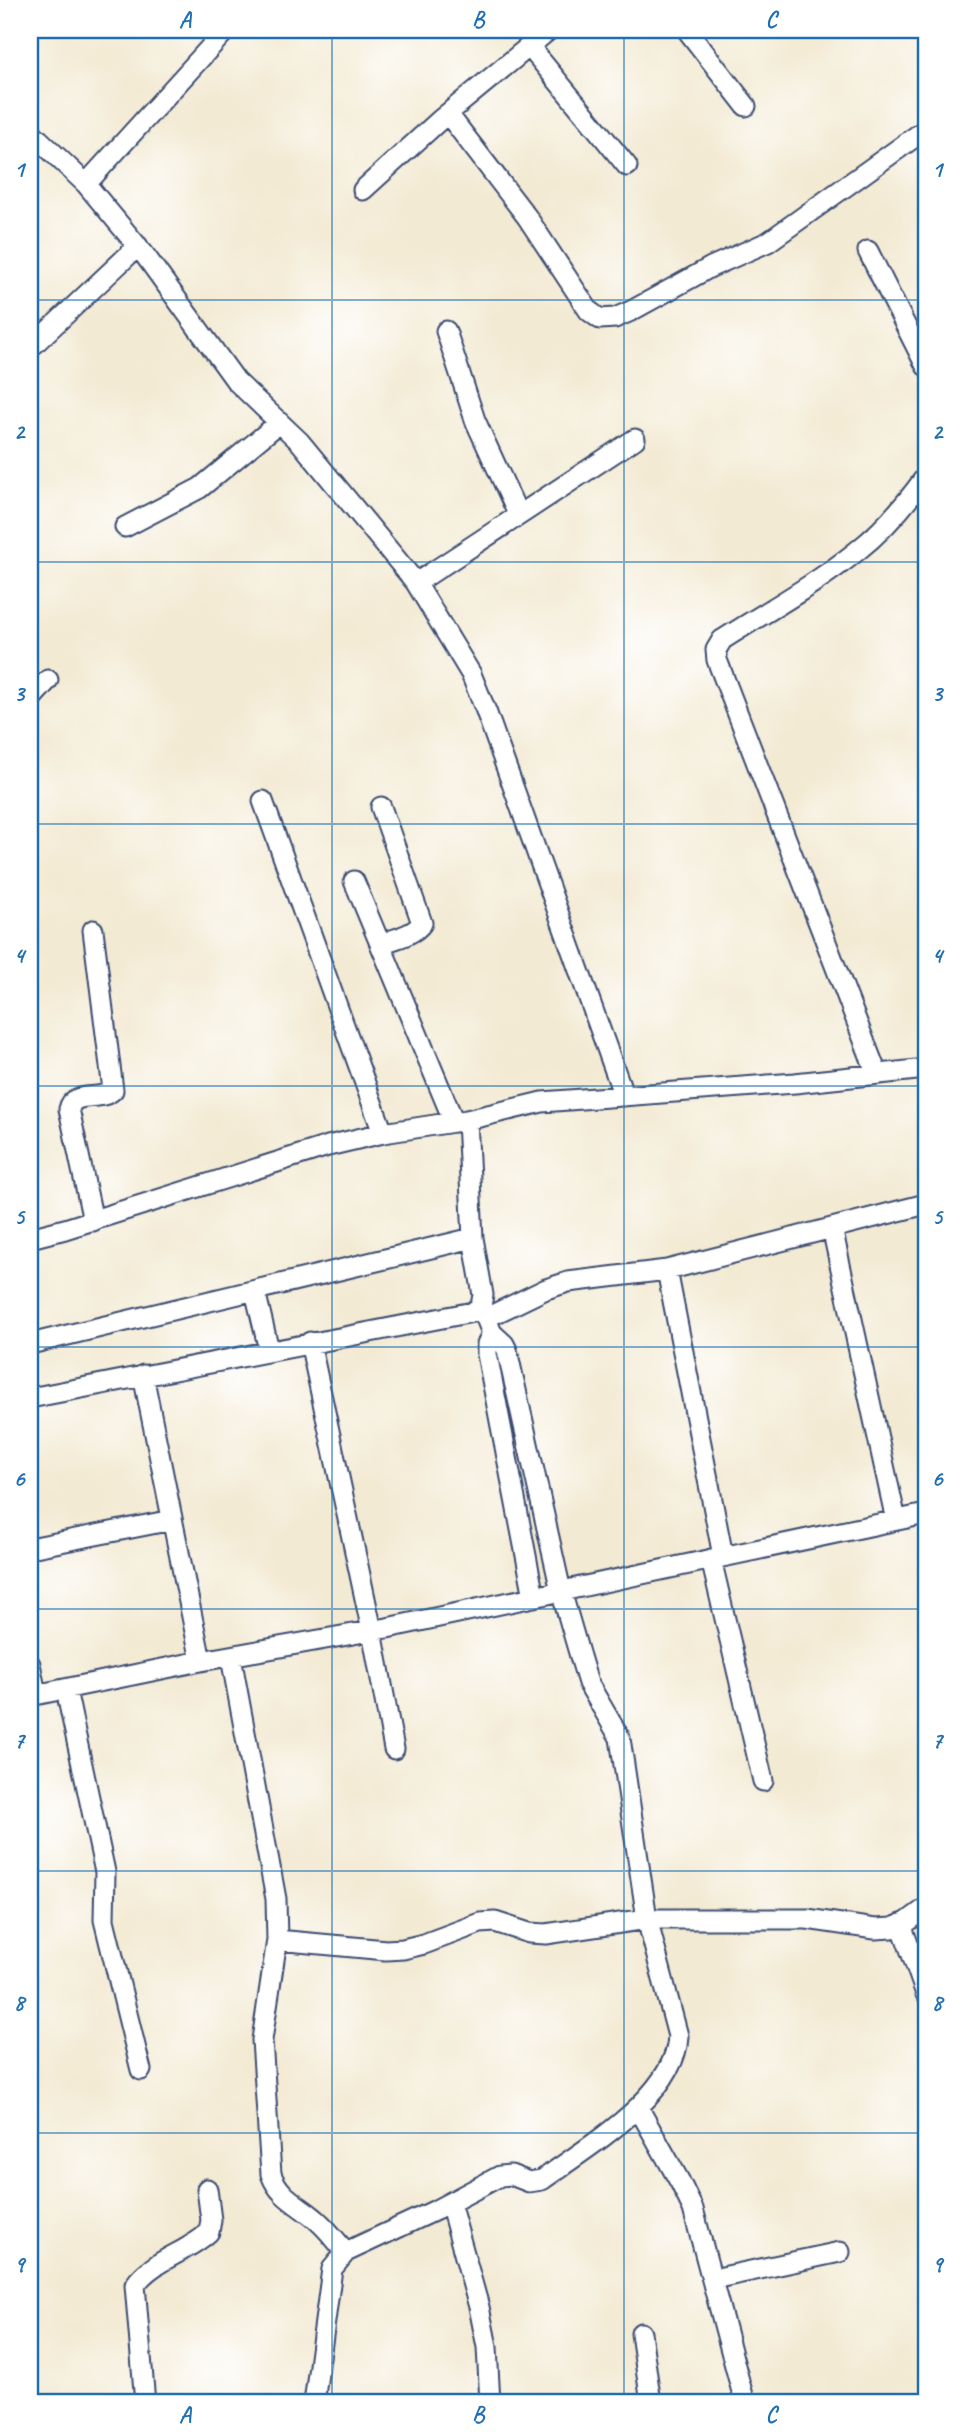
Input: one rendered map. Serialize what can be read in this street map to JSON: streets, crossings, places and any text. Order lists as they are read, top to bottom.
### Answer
{
  "grid": {
    "columns": ["A", "B", "C"],
    "rows": [
      "1",
      "2",
      "3",
      "4",
      "5",
      "6",
      "7",
      "8",
      "9"
    ]
  }
}
